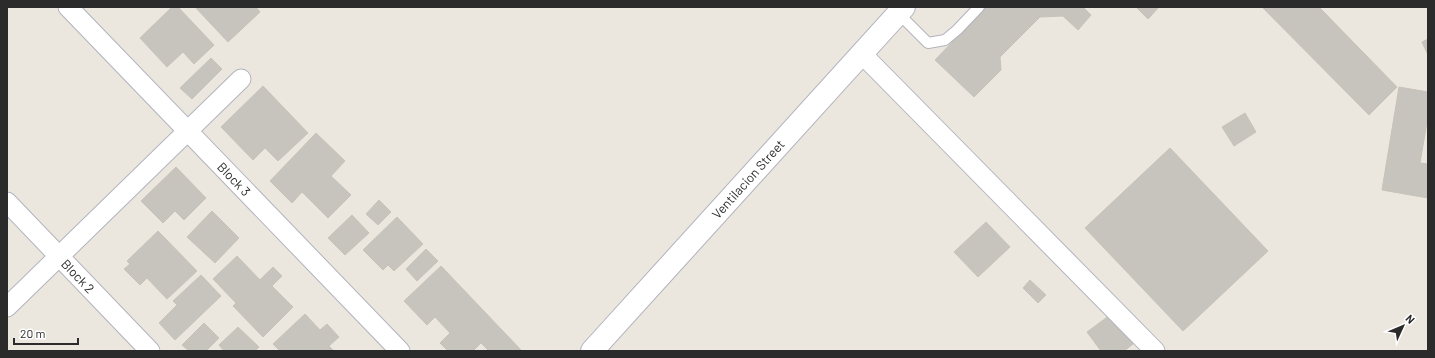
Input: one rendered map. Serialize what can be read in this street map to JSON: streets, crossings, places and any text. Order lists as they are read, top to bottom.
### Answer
{
  "streets": {
    "street": ["Block 3", "Ventilacion Street", "Block 2"]
  },
  "scale_bar": "20 m",
  "north": "top right"
}
